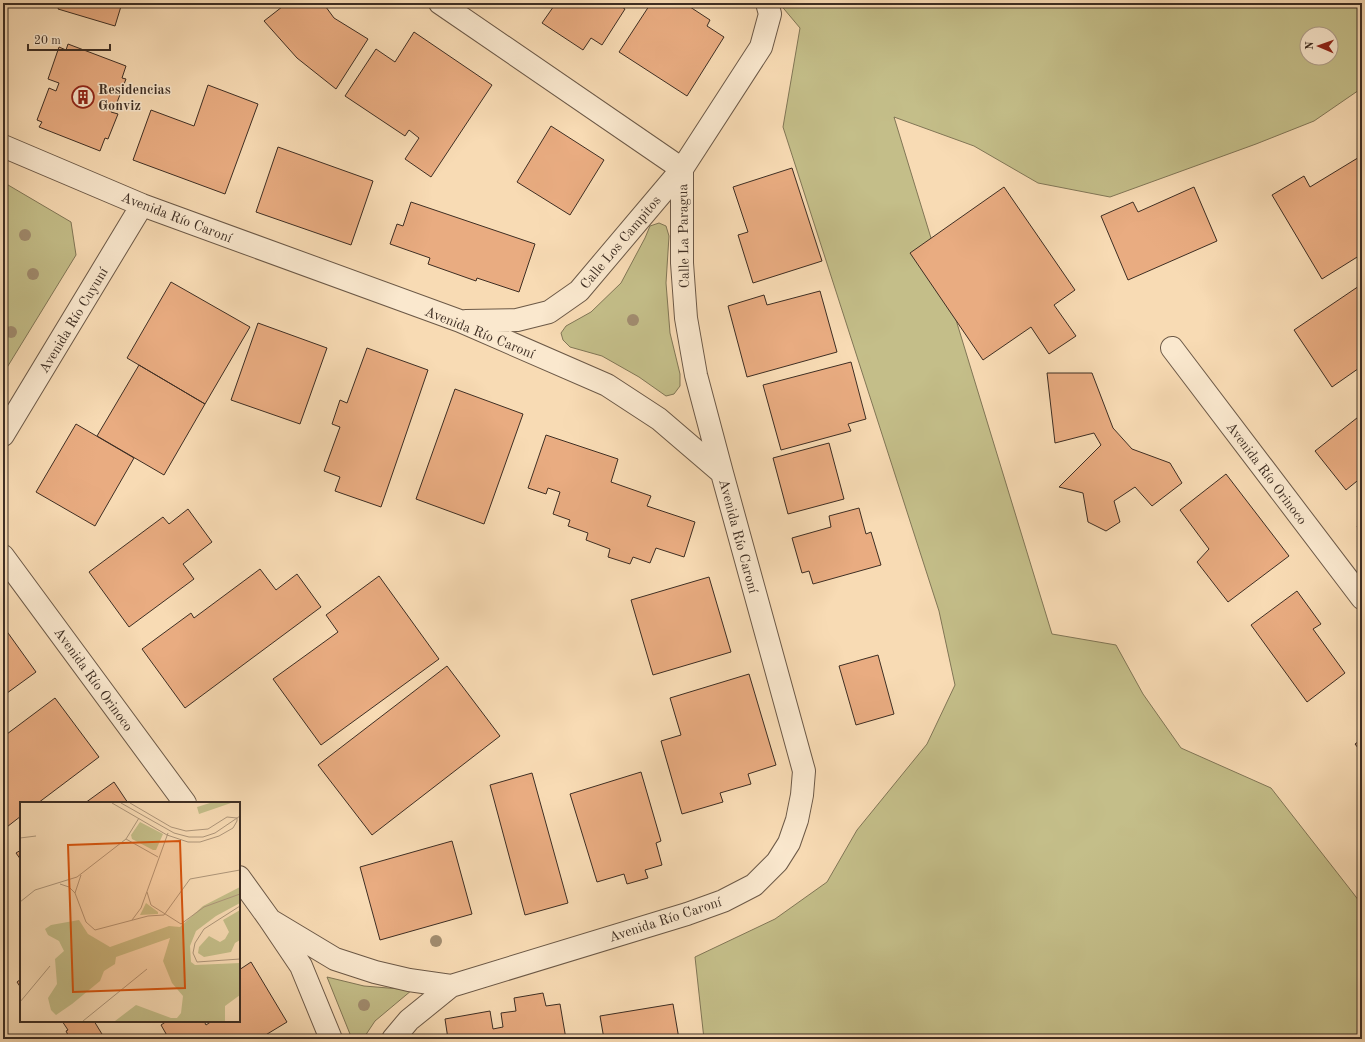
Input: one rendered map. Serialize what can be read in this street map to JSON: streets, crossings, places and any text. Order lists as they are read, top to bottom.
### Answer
{
  "streets": {
    "street": [
      "Avenida Río Caroní",
      "Calle La Paragua",
      "Calle Los Campitos",
      "Avenida Río Cuyuní",
      "Avenida Río Orinoco"
    ]
  },
  "crossings": [
    ["Avenida Río Caroní", "Calle La Paragua"],
    ["Avenida Río Caroní", "Calle Los Campitos"],
    ["Avenida Río Caroní", "Avenida Río Cuyuní"],
    ["Calle La Paragua", "Calle Los Campitos"]
  ],
  "places": {
    "building": ["Residencias Gonviz"]
  },
  "scale_bar": "20 m",
  "north": "left"
}
